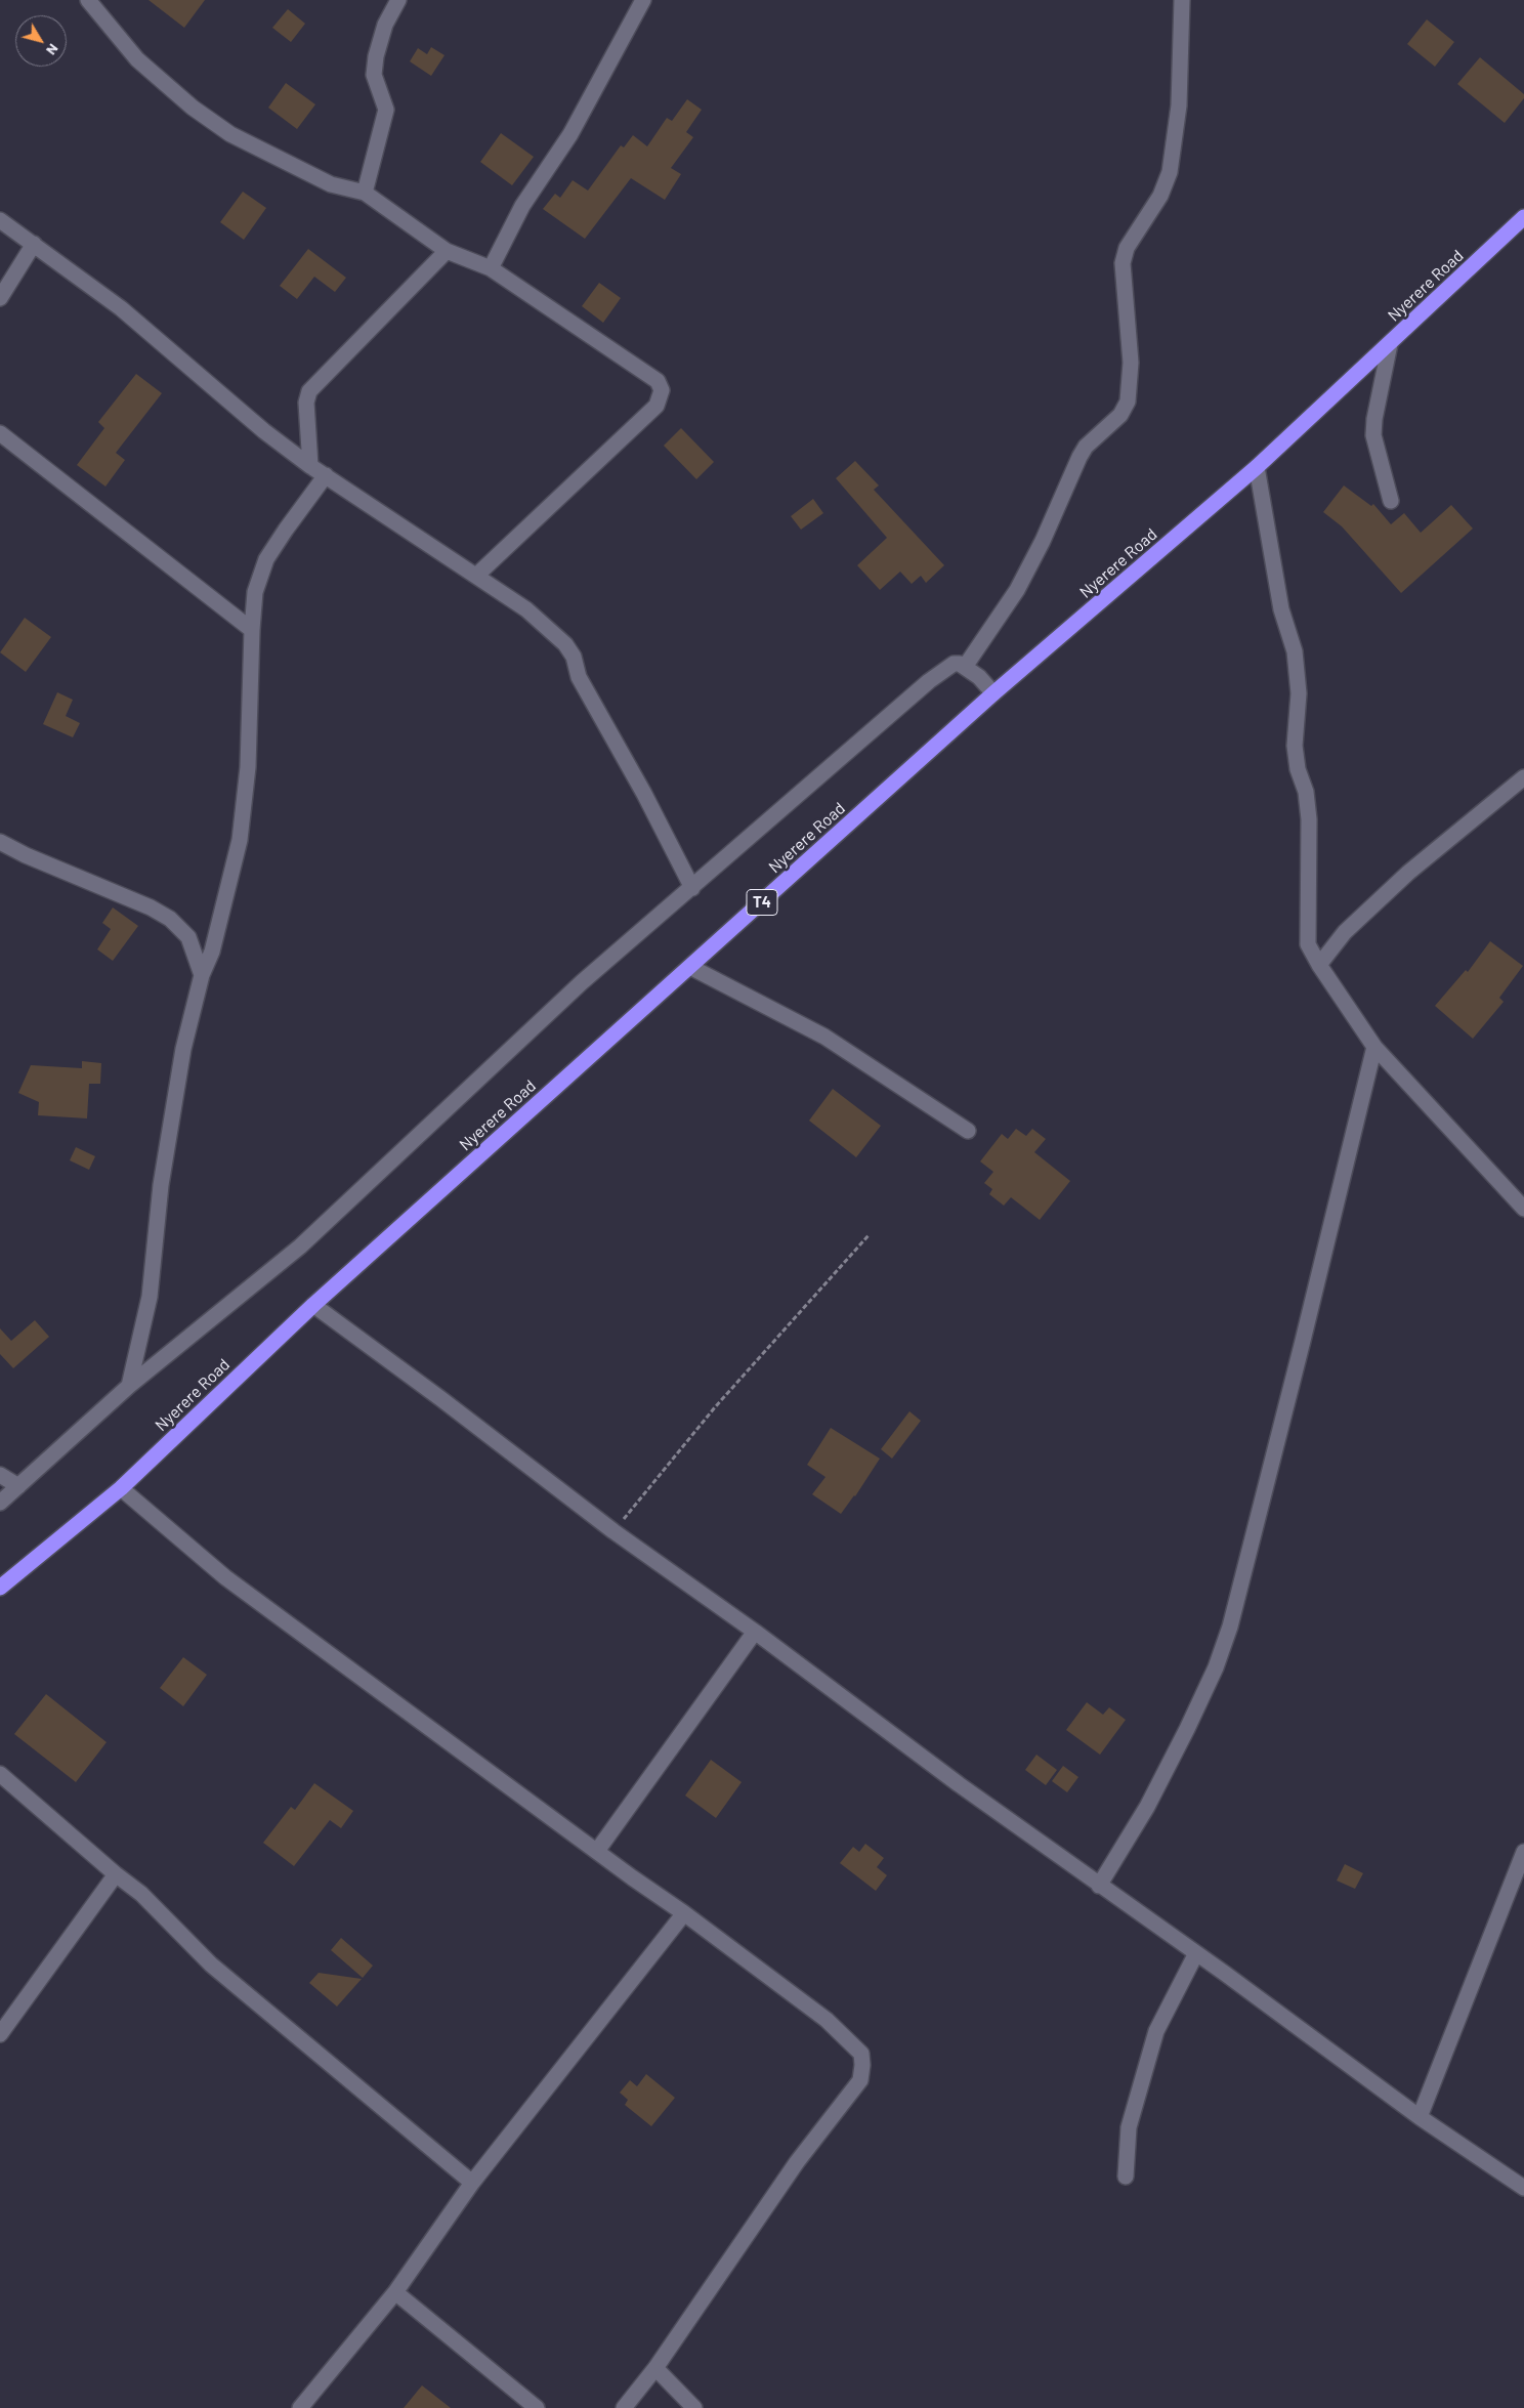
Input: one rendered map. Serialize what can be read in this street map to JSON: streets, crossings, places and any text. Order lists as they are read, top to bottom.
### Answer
{
  "streets": {
    "highway": ["Nyerere Road", "T4"]
  },
  "north": "bottom right"
}
